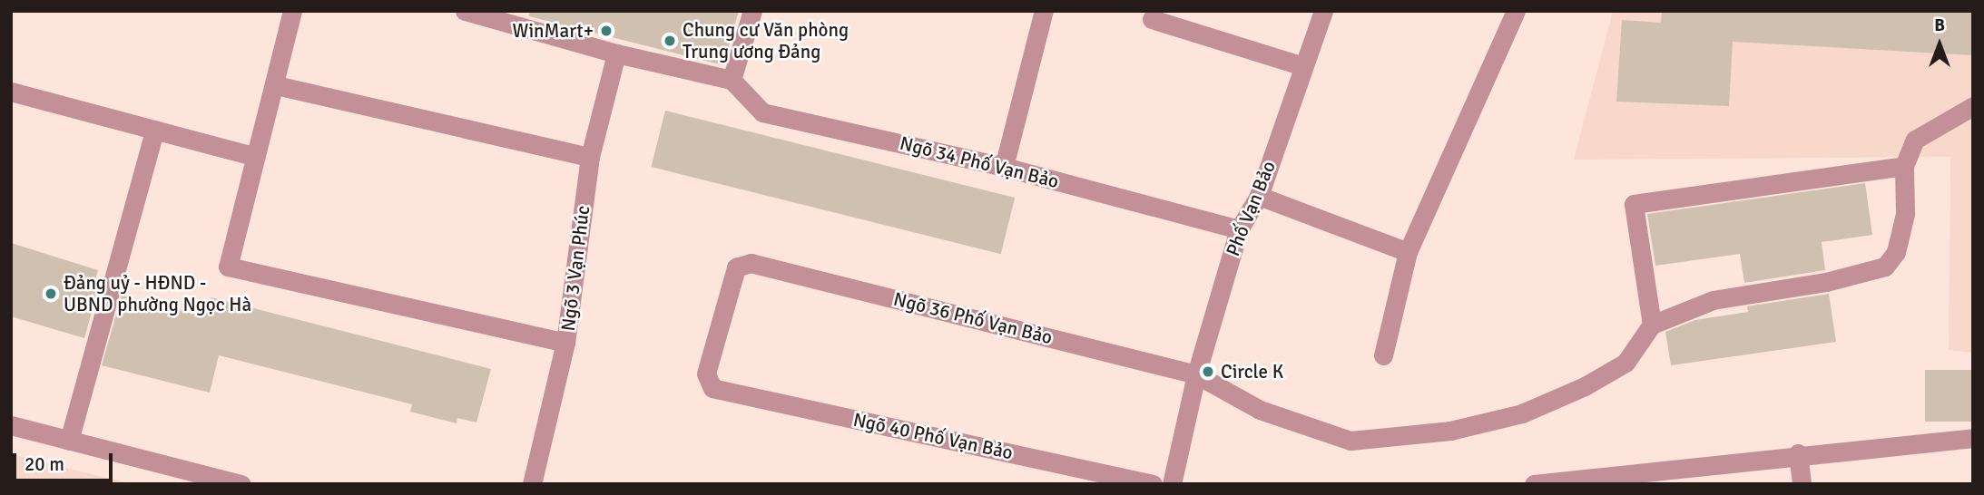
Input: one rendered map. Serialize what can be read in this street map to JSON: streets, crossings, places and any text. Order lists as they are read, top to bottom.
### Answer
{
  "streets": {
    "street": [
      "Ngõ 34 Phố Vạn Bảo",
      "Phố Vạn Bảo",
      "Ngõ 3 Vạn Phúc",
      "Ngõ 36 Phố Vạn Bảo",
      "Ngõ 40 Phố Vạn Bảo"
    ]
  },
  "crossings": [
    ["Ngõ 34 Phố Vạn Bảo", "Phố Vạn Bảo"],
    ["Phố Vạn Bảo", "Ngõ 36 Phố Vạn Bảo"],
    ["Ngõ 36 Phố Vạn Bảo", "Ngõ 40 Phố Vạn Bảo"]
  ],
  "places": [
    "WinMart+",
    "Chung cư Văn phòng Trung ương Đảng",
    "Đảng uỷ - HĐND - UBND phường Ngọc Hà",
    "Circle K"
  ],
  "scale_bar": "20 m",
  "north": "top"
}
